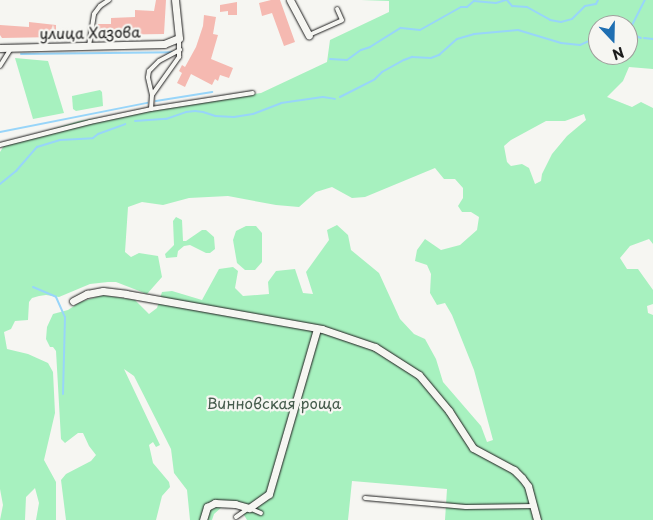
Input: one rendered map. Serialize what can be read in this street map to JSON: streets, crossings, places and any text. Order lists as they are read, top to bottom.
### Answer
{
  "streets": {
    "street": ["улица Хазова"]
  },
  "parks": ["Винновская роща"],
  "north": "bottom"
}
